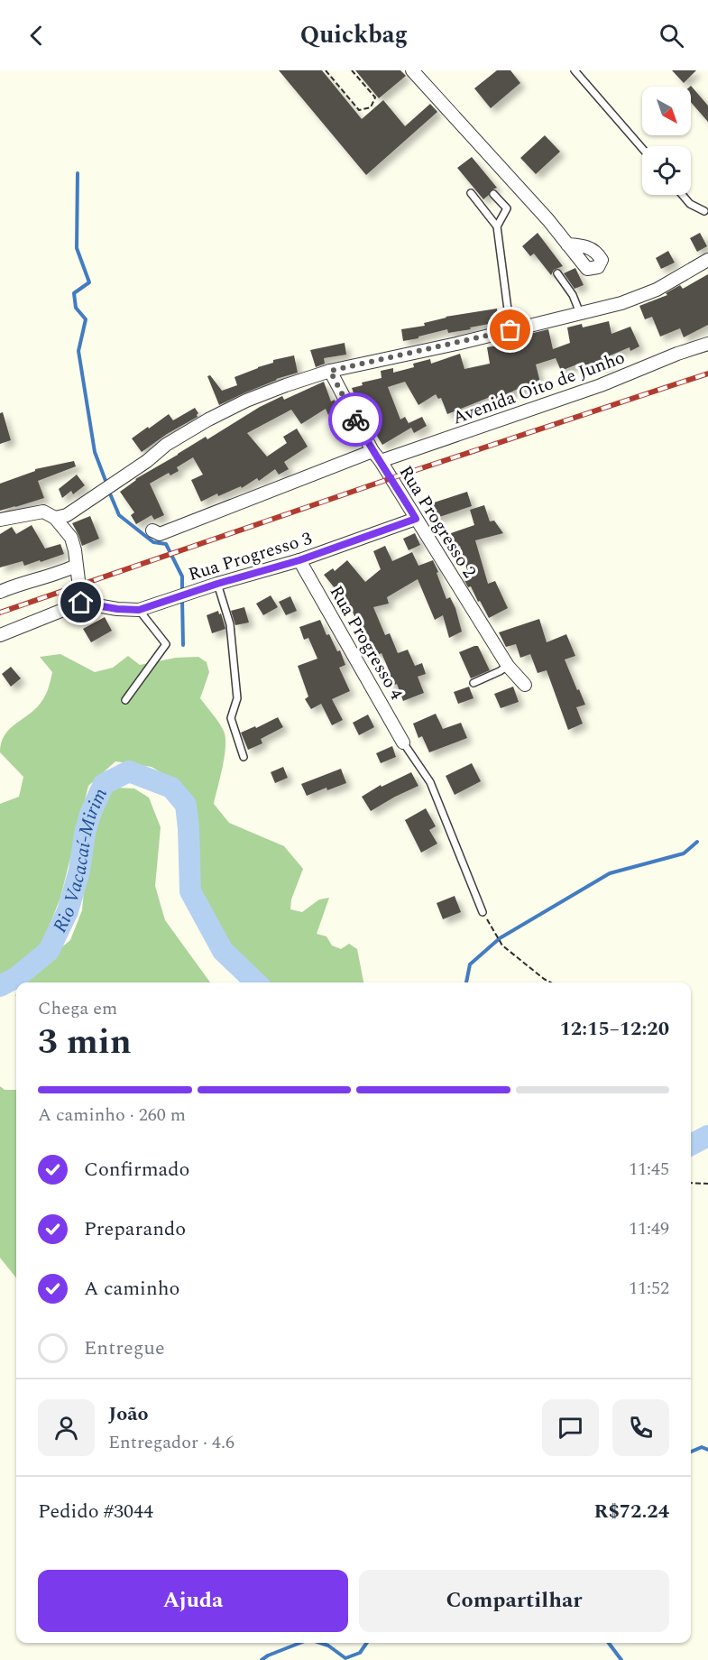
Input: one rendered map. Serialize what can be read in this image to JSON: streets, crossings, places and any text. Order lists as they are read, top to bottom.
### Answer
{
  "streets": {
    "street": [
      "Avenida Oito de Junho",
      "Rua Progresso 2",
      "Rua Progresso 3",
      "Rua Progresso 4"
    ]
  },
  "crossings": [
    ["Avenida Oito de Junho", "Rua Progresso 2"],
    ["Rua Progresso 2", "Rua Progresso 3"],
    ["Rua Progresso 3", "Rua Progresso 4"]
  ],
  "water": ["Rio Vacacaí-Mirim"],
  "north": "bottom right",
  "page": {
    "header": "Quickbag",
    "heading": ["3 min", "Chega em", "12:15–12:20"],
    "panel": [
      "João",
      "Entregador · 4.6",
      "Pedido #3044",
      "R$72.24"
    ],
    "bar": "A caminho · 260 m",
    "list": [
      ["Confirmado", "11:45"],
      ["Preparando", "11:49"],
      ["A caminho", "11:52"],
      "Entregue"
    ],
    "buttons": ["Ajuda", "Compartilhar"]
  }
}
